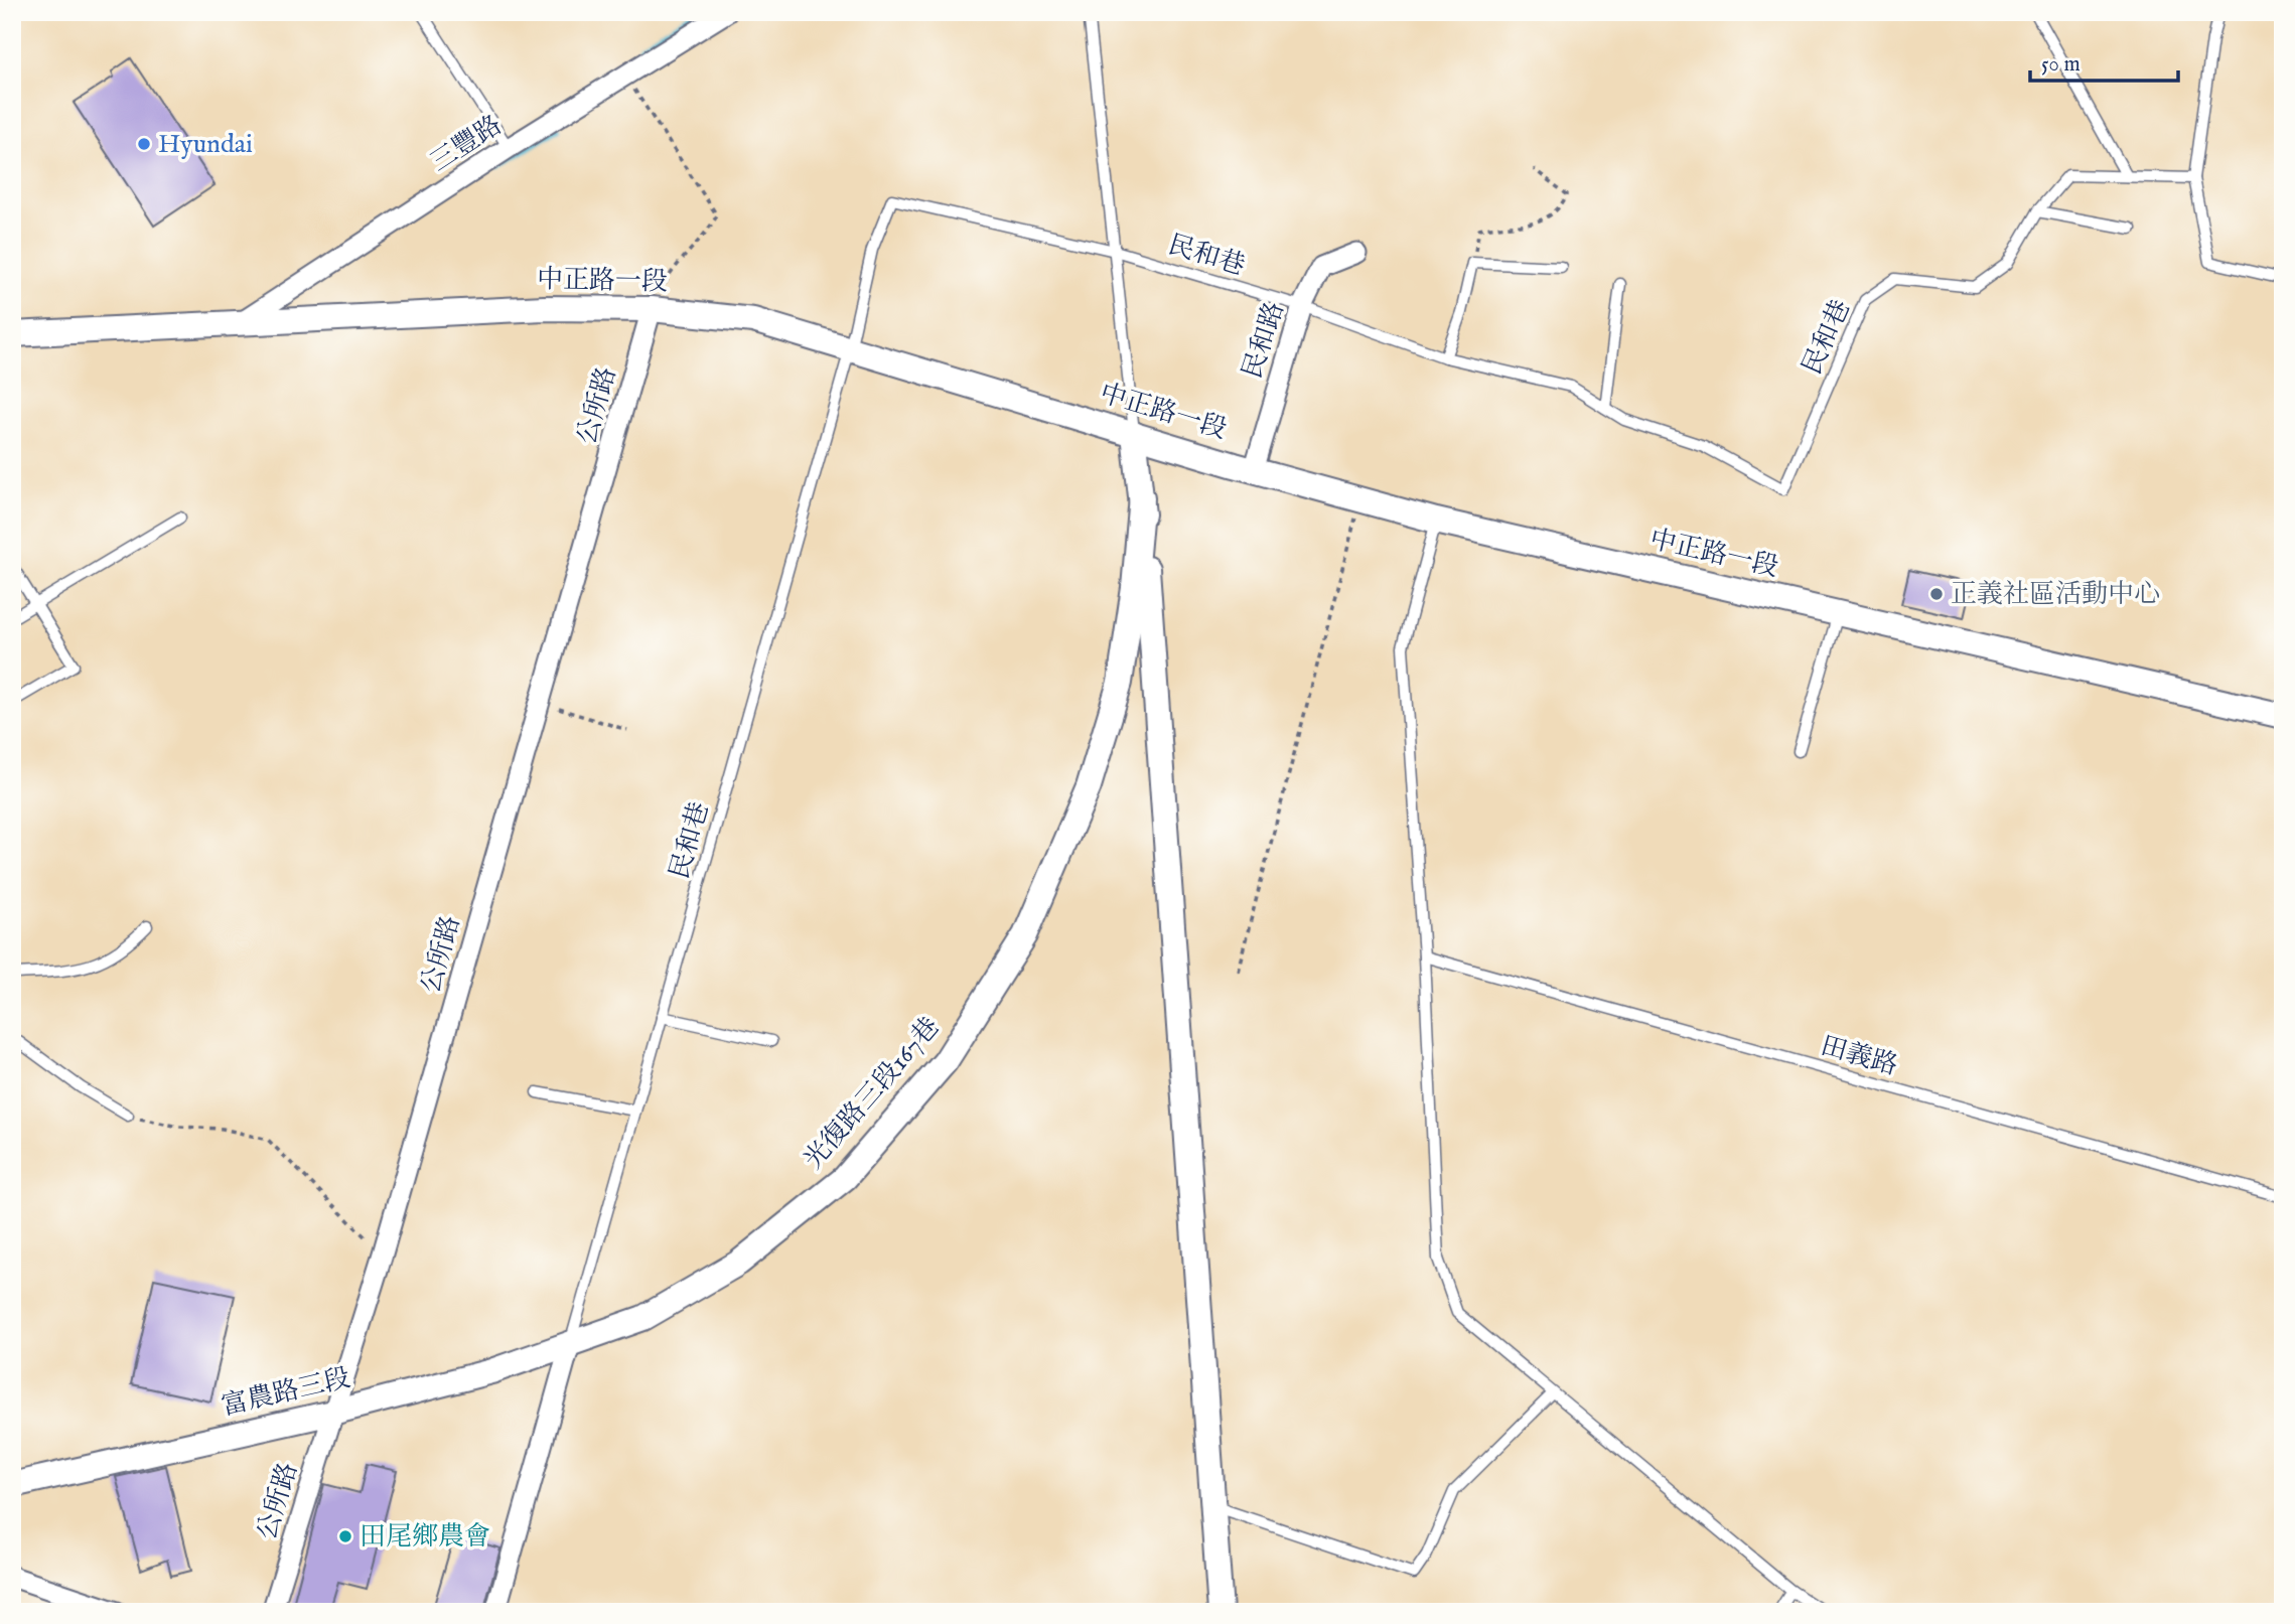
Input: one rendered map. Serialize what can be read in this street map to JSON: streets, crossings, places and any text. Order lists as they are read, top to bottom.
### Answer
{
  "streets": {
    "street": [
      "三豐路",
      "中正路一段",
      "民和路",
      "公所路",
      "光復路三段167巷",
      "富農路三段"
    ],
    "lane": ["民和巷", "田義路"]
  },
  "crossings": [
    ["三豐路", "中正路一段"],
    ["民和巷", "中正路一段"],
    ["民和巷", "民和路"],
    ["民和巷", "光復路三段167巷"],
    ["民和巷", "富農路三段"],
    ["中正路一段", "民和路"],
    ["中正路一段", "公所路"],
    ["公所路", "富農路三段"],
    ["光復路三段167巷", "富農路三段"]
  ],
  "places": ["Hyundai", "正義社區活動中心", "田尾鄉農會"],
  "scale_bar": "50 m"
}
